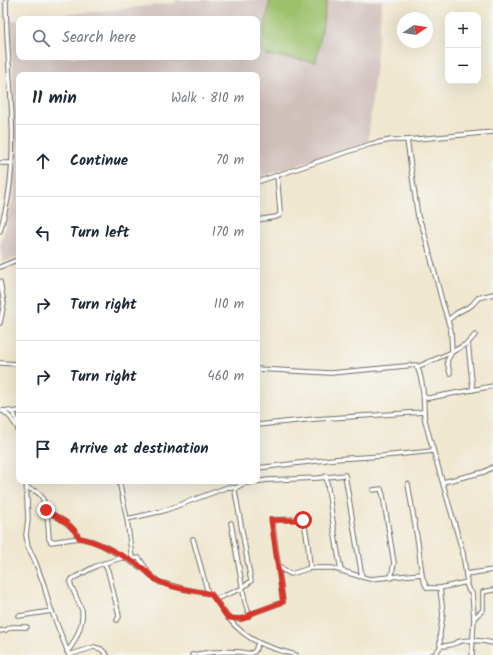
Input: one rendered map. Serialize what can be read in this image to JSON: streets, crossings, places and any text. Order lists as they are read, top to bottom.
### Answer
{
  "north": "right",
  "page": {
    "map_buttons": ["+", "−"],
    "search": "Search here",
    "heading": ["11 min", "Walk · 810 m"],
    "list": [
      ["Continue", "70 m"],
      ["Turn left", "170 m"],
      ["Turn right", "110 m"],
      ["Turn right", "460 m"],
      "Arrive at destination"
    ]
  }
}
